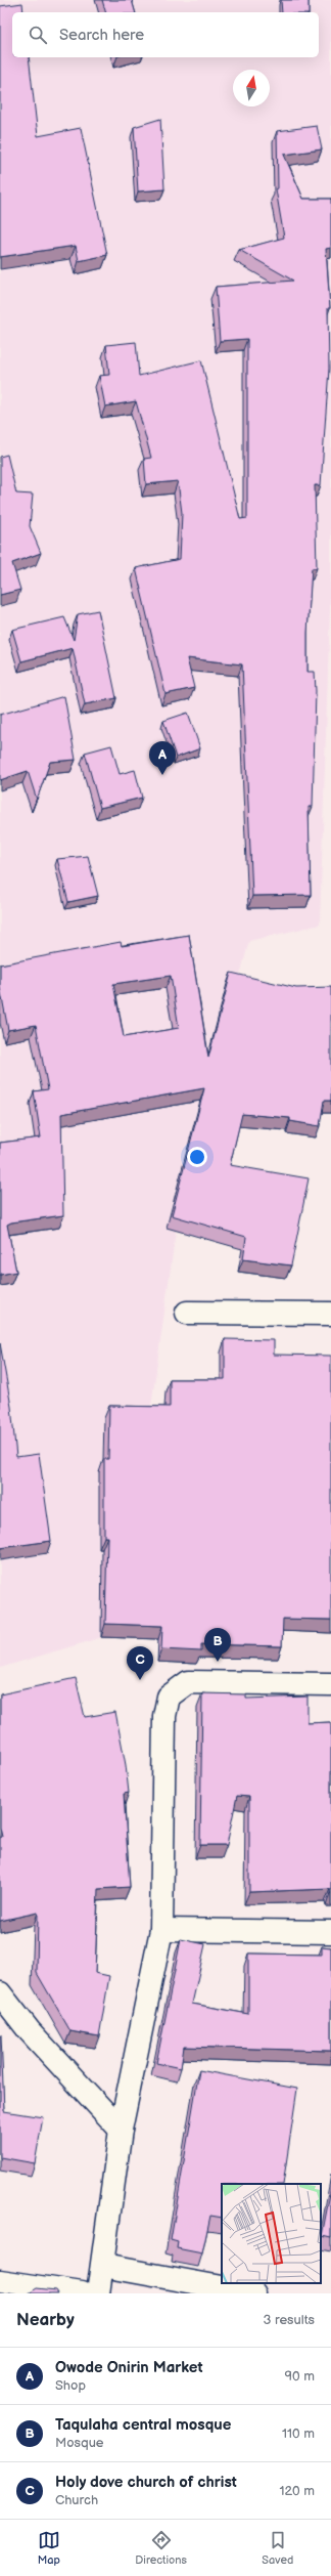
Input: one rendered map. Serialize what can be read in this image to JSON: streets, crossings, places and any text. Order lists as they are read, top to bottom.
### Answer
{
  "north": "top",
  "page": {
    "search": "Search here",
    "pins": ["A", "B", "C"],
    "heading": ["Nearby", "3 results"],
    "list": [
      {
        "mark": "A",
        "name": "Owode Onirin Market",
        "note": "Shop",
        "value": "90 m"
      },
      {
        "mark": "B",
        "name": "Taqulaha central mosque",
        "note": "Mosque",
        "value": "110 m"
      },
      {
        "mark": "C",
        "name": "Holy dove church of christ",
        "note": "Church",
        "value": "120 m"
      }
    ],
    "nav": ["Map", "Directions", "Saved"]
  }
}
